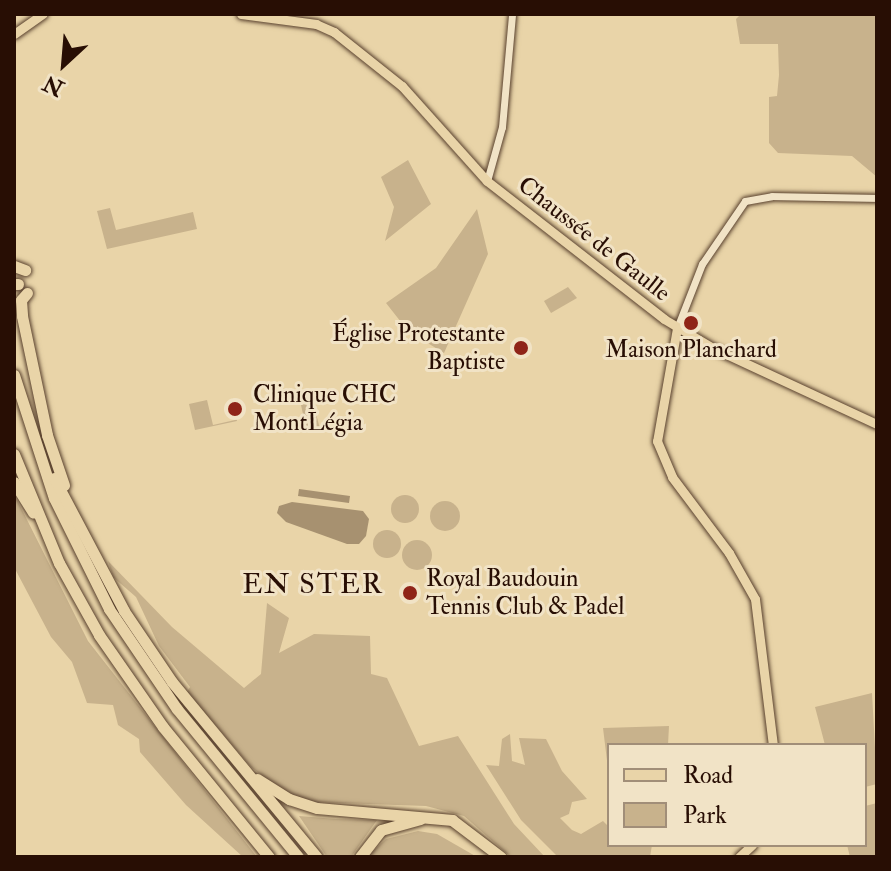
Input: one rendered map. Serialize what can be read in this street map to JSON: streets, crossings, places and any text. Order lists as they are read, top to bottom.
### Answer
{
  "streets": {
    "main road": ["Chaussée de Gaulle"]
  },
  "districts": ["EN STER"],
  "places": [
    "Maison Planchard",
    "Église Protestante Baptiste",
    "Clinique CHC MontLégia",
    "Royal Baudouin Tennis Club & Padel"
  ],
  "legend": ["Road", "Park"],
  "north": "bottom left"
}
